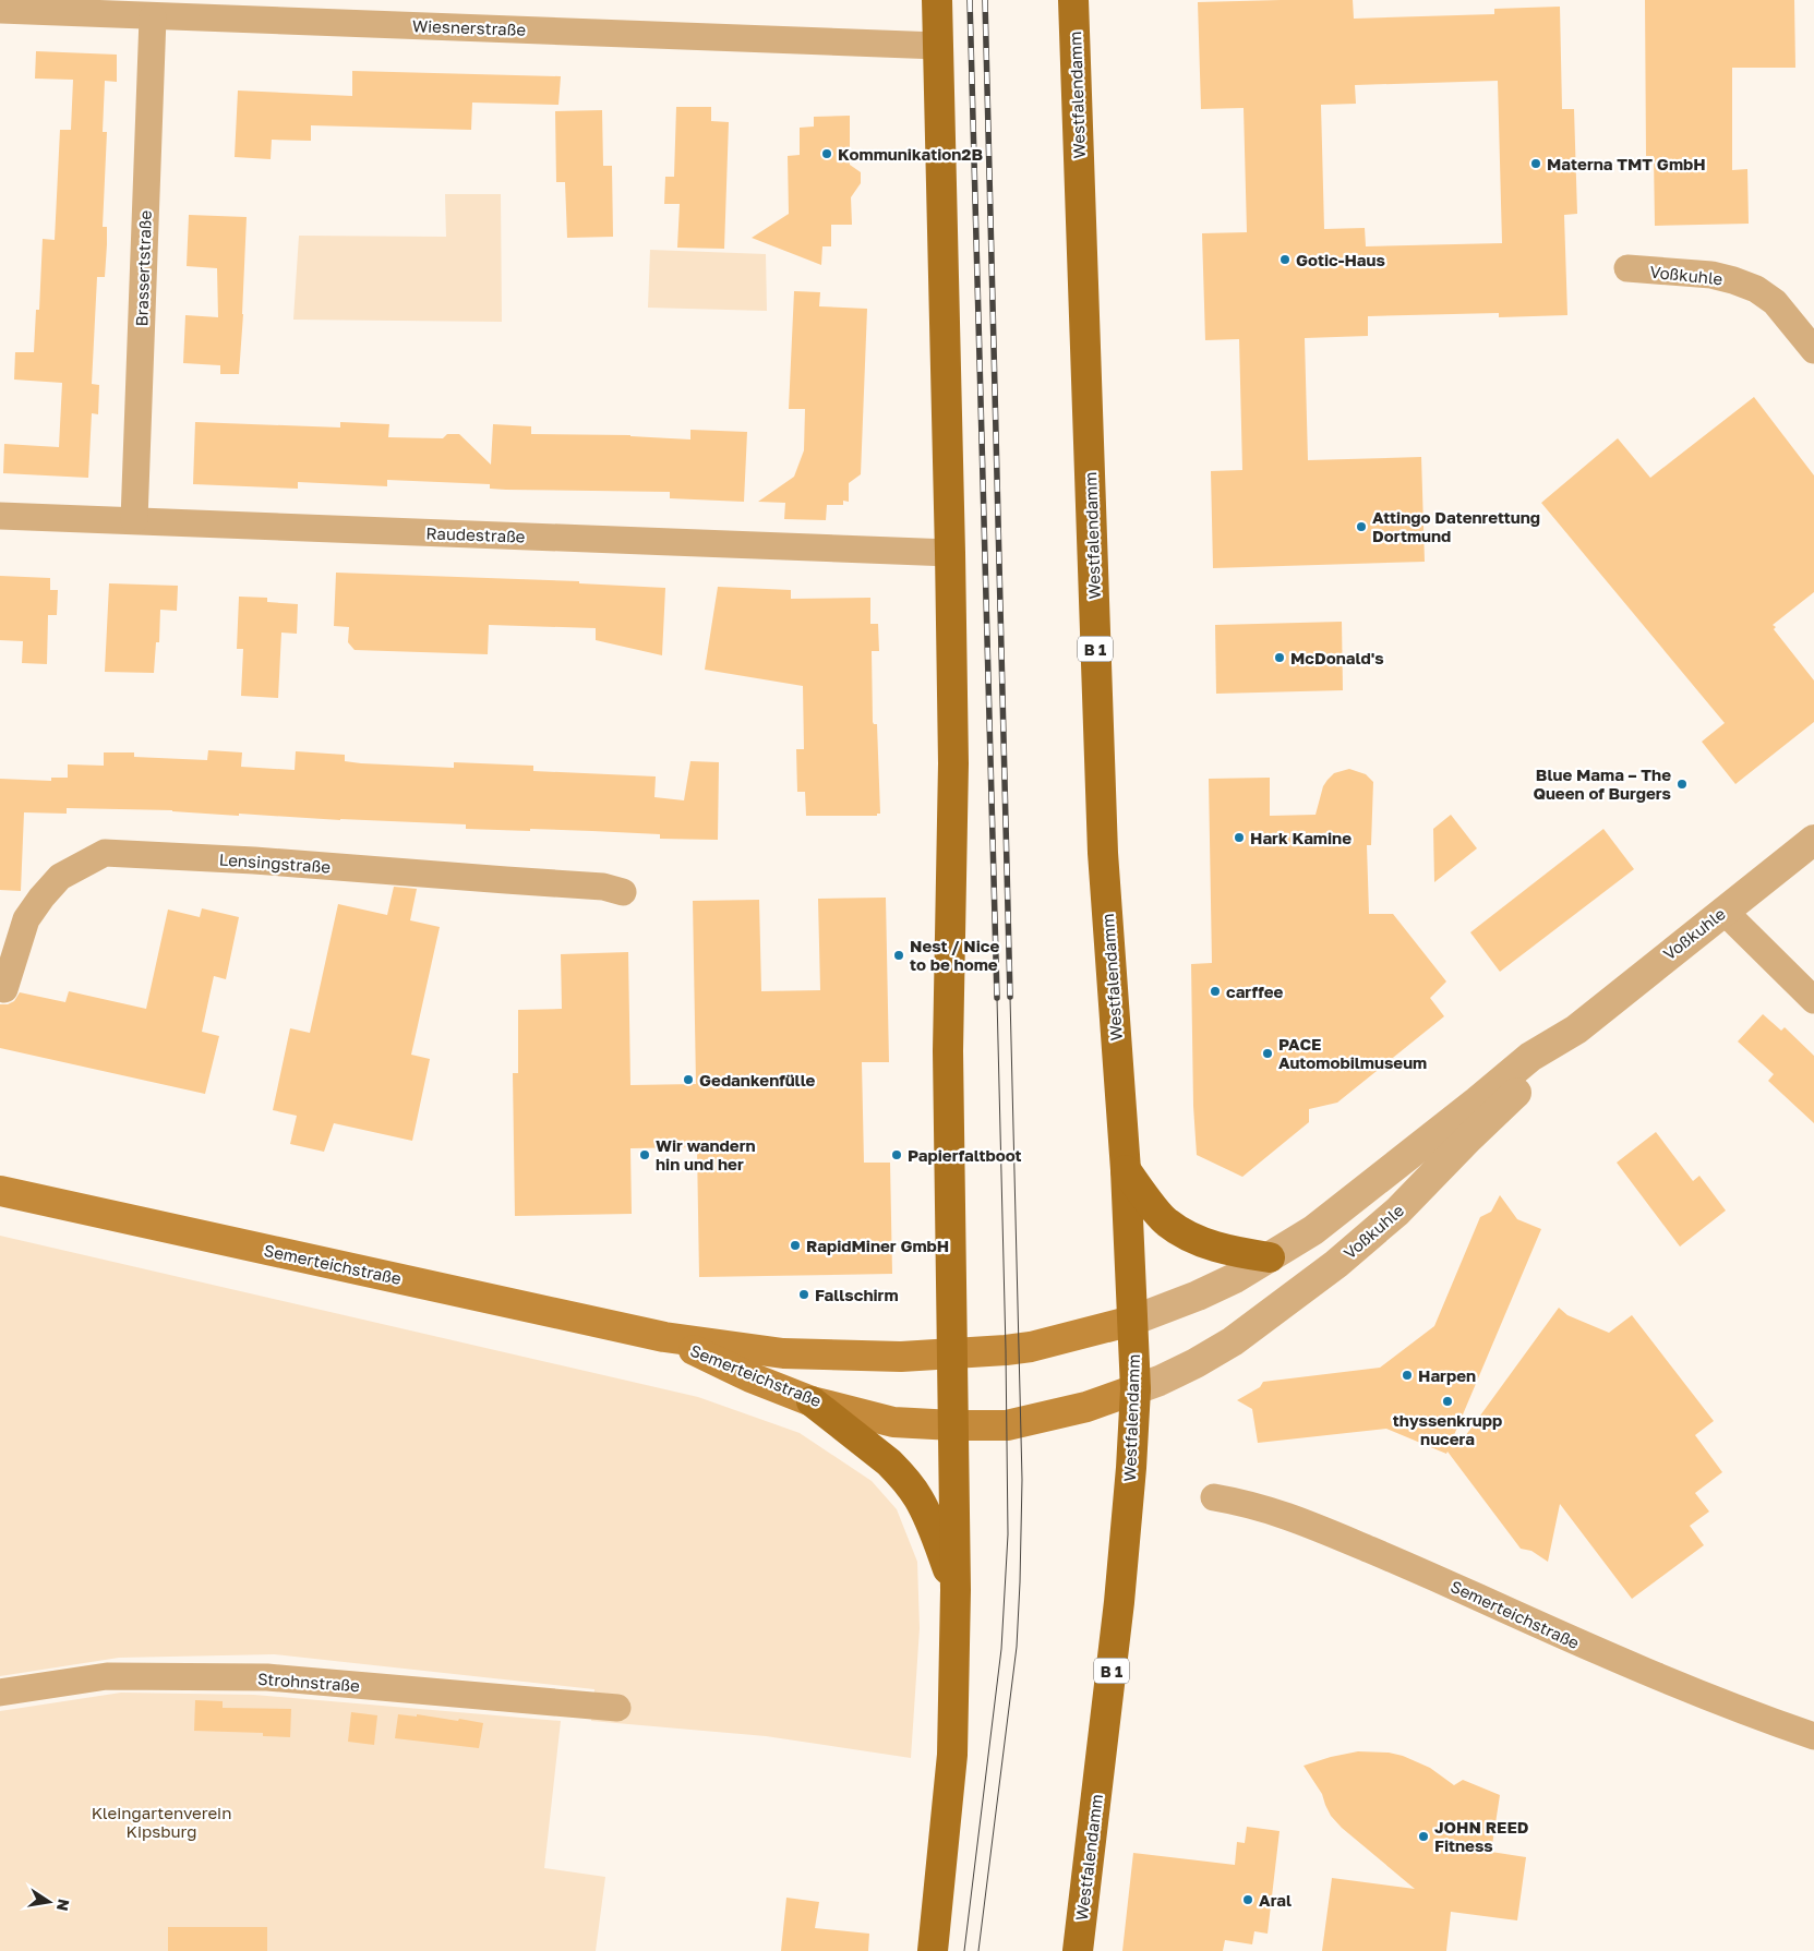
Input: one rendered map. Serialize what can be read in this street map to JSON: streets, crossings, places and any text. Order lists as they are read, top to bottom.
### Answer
{
  "streets": {
    "main road": ["Westfalendamm", "B 1", "Semerteichstraße"],
    "street": [
      "Wiesnerstraße",
      "Brassertstraße",
      "Voßkuhle",
      "Raudestraße",
      "Lensingstraße",
      "Strohnstraße"
    ]
  },
  "crossings": [
    ["Wiesnerstraße", "Brassertstraße"],
    ["Westfalendamm", "Voßkuhle"],
    ["Westfalendamm", "Semerteichstraße"],
    ["Brassertstraße", "Raudestraße"],
    ["Voßkuhle", "Semerteichstraße"]
  ],
  "parks": ["Kleingartenverein Kipsburg"],
  "places": [
    "Kommunikation2B",
    "Materna TMT GmbH",
    "Gotic-Haus",
    "Attingo Datenrettung Dortmund",
    "McDonald's",
    "Blue Mama – The Queen of Burgers",
    "Hark Kamine",
    "Nest / Nice to be home",
    "carffee",
    "PACE Automobilmuseum",
    "Gedankenfülle",
    "Wir wandern hin und her",
    "Papierfaltboot",
    "RapidMiner GmbH",
    "Fallschirm",
    "Harpen",
    "thyssenkrupp nucera",
    "JOHN REED Fitness",
    "Aral"
  ],
  "north": "right"
}
